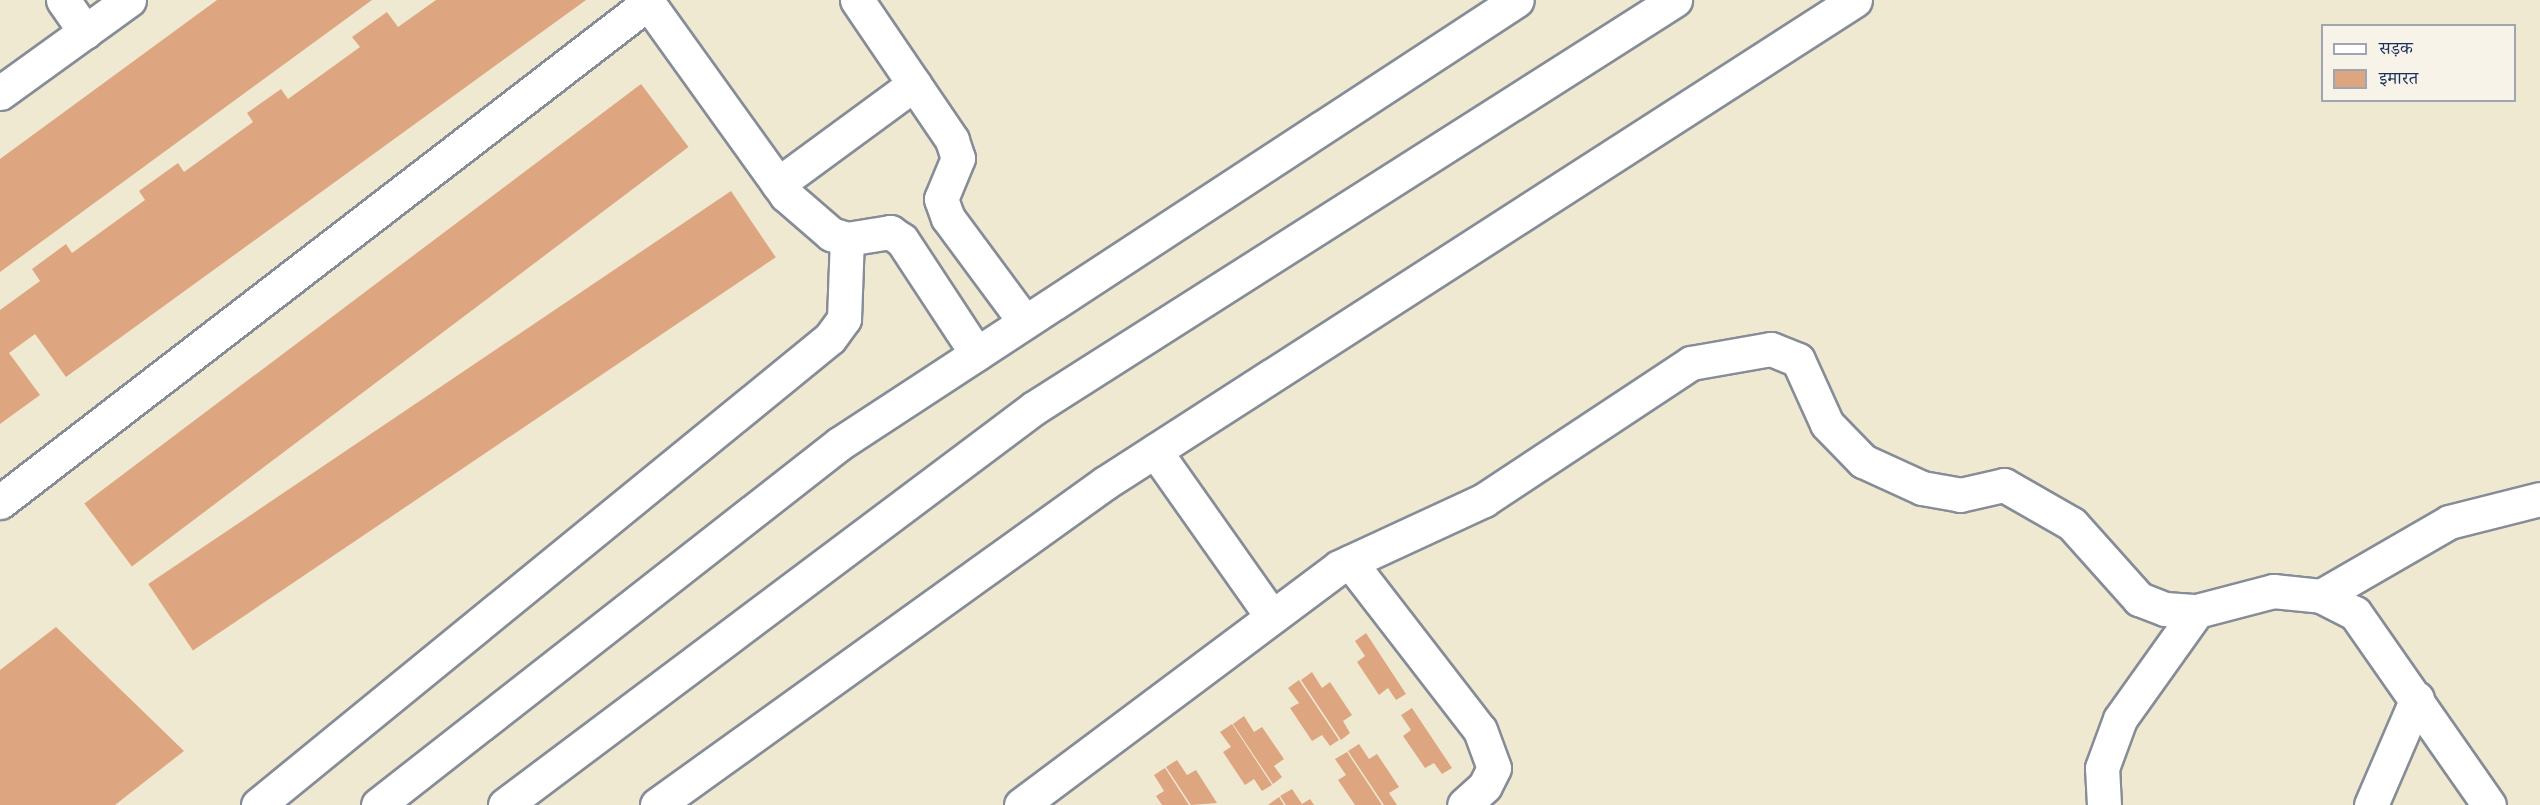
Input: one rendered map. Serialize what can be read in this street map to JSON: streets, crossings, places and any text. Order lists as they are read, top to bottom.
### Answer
{
  "legend": ["सड़क", "इमारत"]
}
